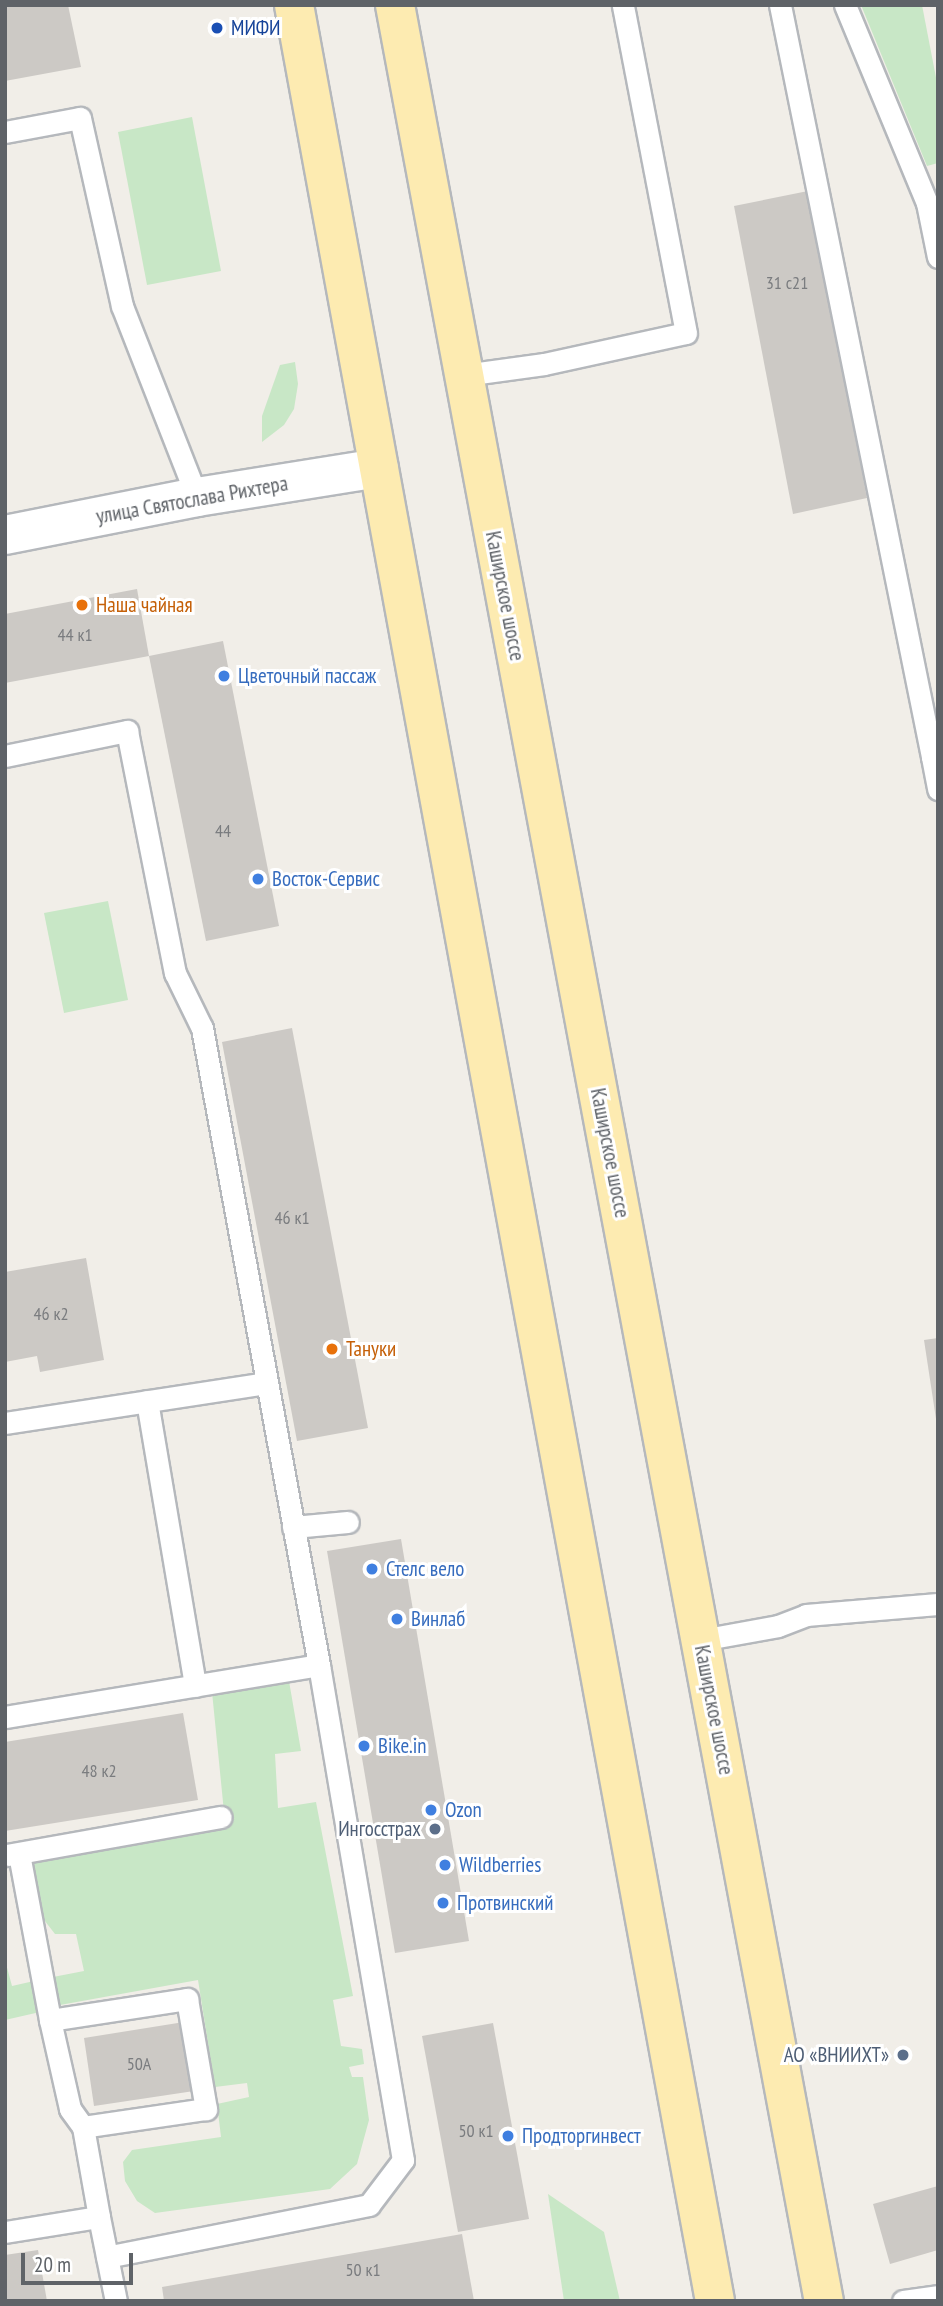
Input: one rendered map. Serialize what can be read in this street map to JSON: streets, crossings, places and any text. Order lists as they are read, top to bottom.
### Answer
{
  "streets": {
    "main road": ["Каширское шоссе"],
    "street": ["улица Святослава Рихтера"]
  },
  "places": [
    "МИФИ",
    "Наша чайная",
    "Цветочный пассаж",
    "Восток-Сервис",
    "Тануки",
    "Стелс вело",
    "Винлаб",
    "Bike.in",
    "Ozon",
    "Ингосстрах",
    "Wildberries",
    "Протвинский",
    "АО «ВНИИХТ»",
    "Продторгинвест"
  ],
  "house_numbers": [
    "31 с21",
    "44 к1",
    "44",
    "46 к1",
    "46 к2",
    "48 к2",
    "50А",
    "50 к1",
    "50 к1"
  ],
  "scale_bar": "20 m"
}
